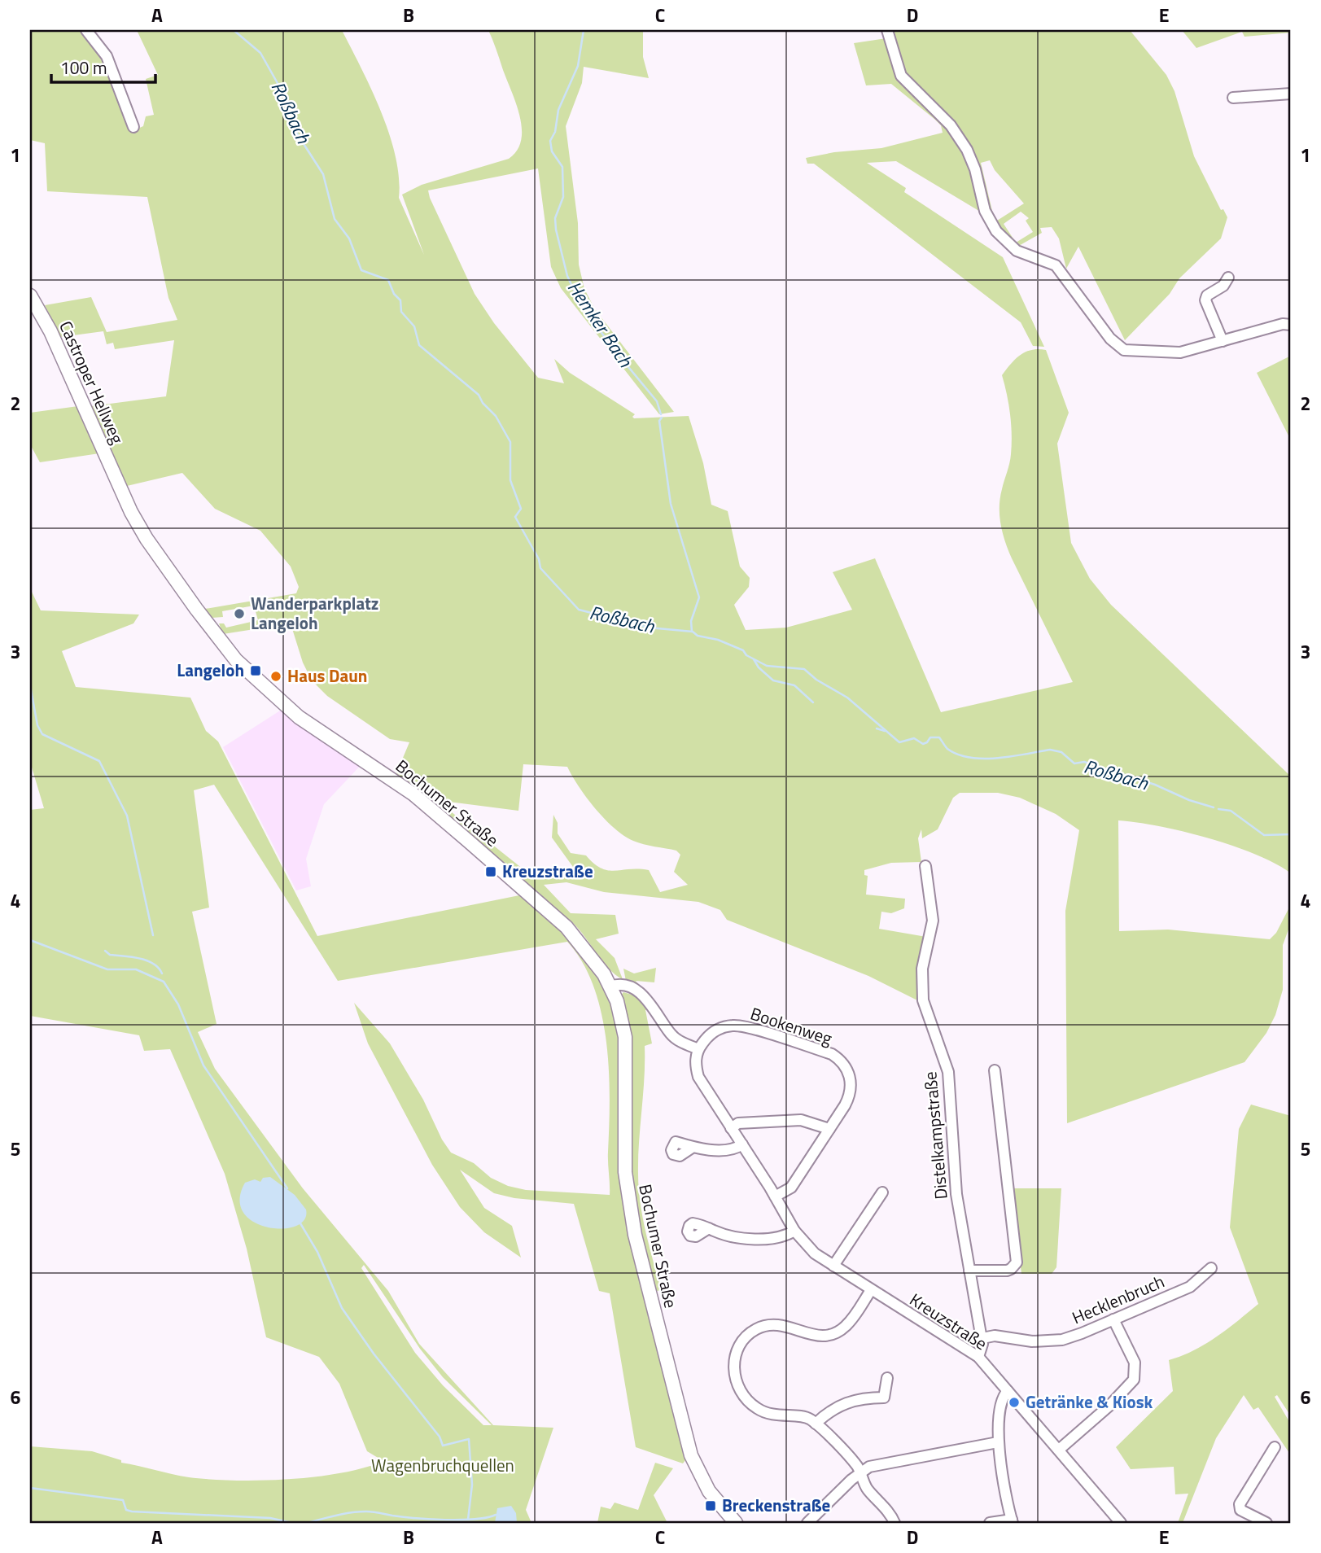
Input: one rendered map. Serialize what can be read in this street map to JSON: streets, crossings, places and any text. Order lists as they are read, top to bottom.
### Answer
{
  "streets": {
    "main road": ["Castroper Hellweg", "Bochumer Straße"],
    "street": [
      "Bookenweg",
      "Distelkampstraße",
      "Hecklenbruch",
      "Kreuzstraße"
    ]
  },
  "crossings": [
    ["Castroper Hellweg", "Bochumer Straße"],
    ["Bookenweg", "Kreuzstraße"],
    ["Distelkampstraße", "Hecklenbruch"]
  ],
  "water": ["Roßbach", "Hemker Bach"],
  "parks": ["Wagenbruchquellen"],
  "places": {
    "other": ["Wanderparkplatz Langeloh", "Haus Daun", "Getränke & Kiosk"],
    "transit": ["Langeloh", "Kreuzstraße", "Breckenstraße"]
  },
  "scale_bar": "100 m",
  "grid": {
    "columns": [
      "A",
      "B",
      "C",
      "D",
      "E"
    ],
    "rows": [
      "1",
      "2",
      "3",
      "4",
      "5",
      "6"
    ]
  }
}
